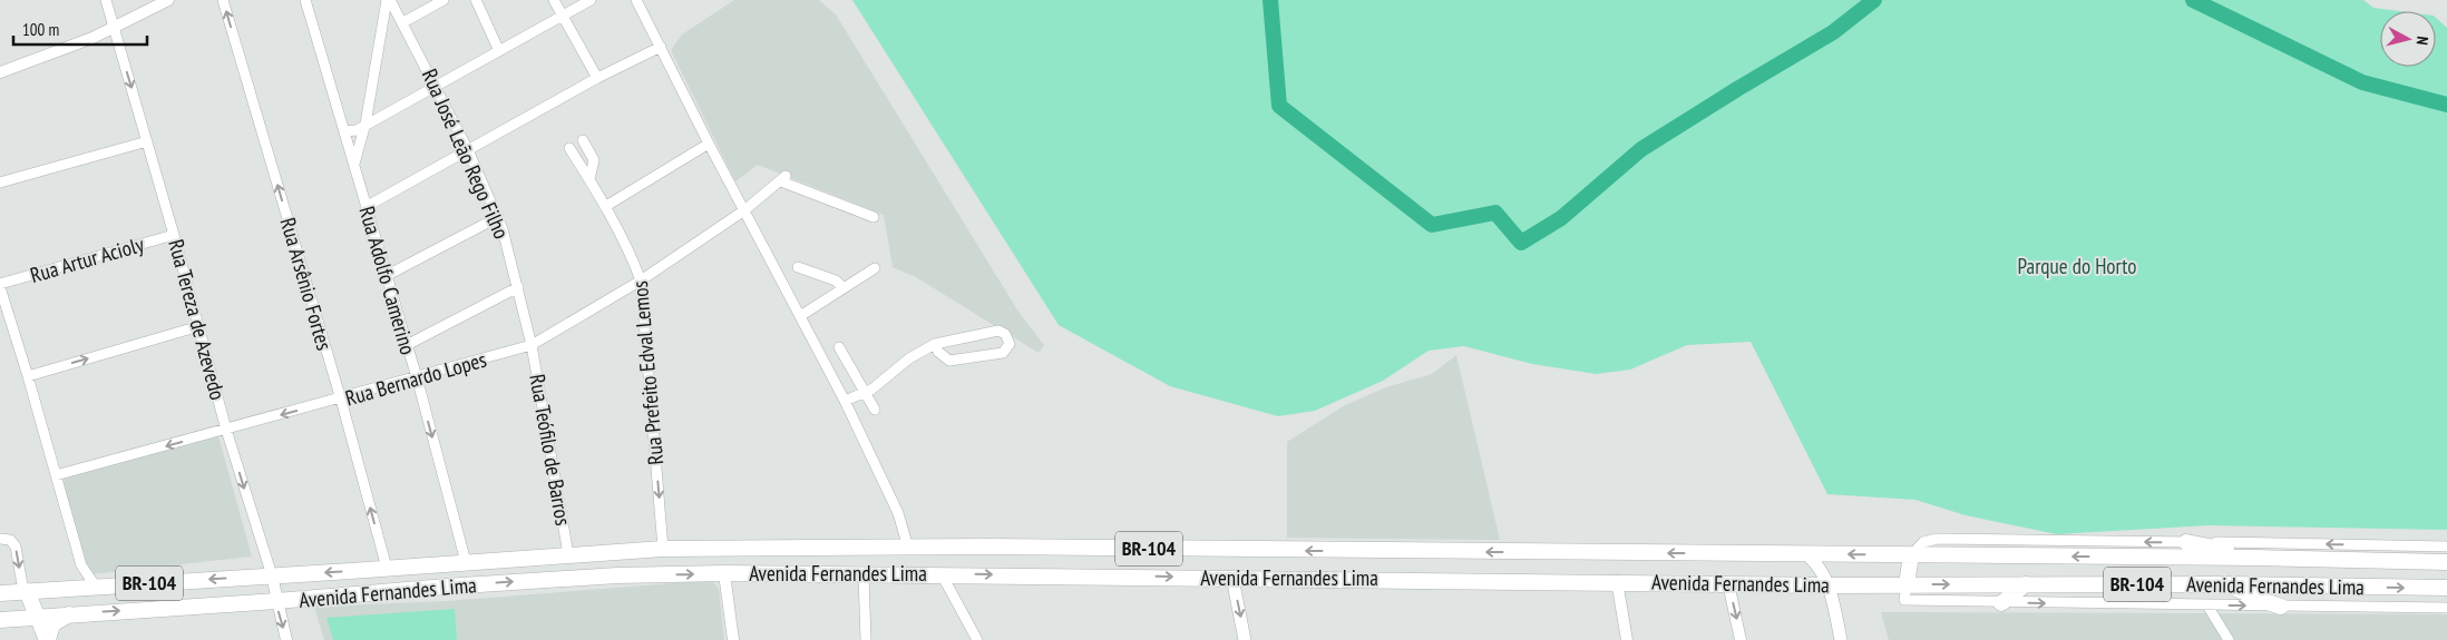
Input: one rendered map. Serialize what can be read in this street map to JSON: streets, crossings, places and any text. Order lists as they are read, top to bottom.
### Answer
{
  "streets": {
    "main road": ["BR-104", "Avenida Fernandes Lima"],
    "street": [
      "Rua José Leão Rego Filho",
      "Rua Artur Acioly",
      "Rua Adolfo Camerino",
      "Rua Arsênio Fortes",
      "Rua Tereza de Azevedo",
      "Rua Prefeito Edval Lemos",
      "Rua Bernardo Lopes",
      "Rua Teófilo de Barros"
    ]
  },
  "crossings": [
    ["Rua José Leão Rego Filho", "Rua Bernardo Lopes"],
    ["Rua José Leão Rego Filho", "Rua Teófilo de Barros"],
    ["Rua Artur Acioly", "Rua Tereza de Azevedo"],
    ["Rua Adolfo Camerino", "Rua Bernardo Lopes"],
    ["Rua Adolfo Camerino", "Avenida Fernandes Lima"],
    ["Rua Arsênio Fortes", "Rua Bernardo Lopes"],
    ["Rua Arsênio Fortes", "Avenida Fernandes Lima"],
    ["Rua Tereza de Azevedo", "Rua Bernardo Lopes"],
    ["Rua Tereza de Azevedo", "Avenida Fernandes Lima"],
    ["Rua Prefeito Edval Lemos", "Rua Bernardo Lopes"],
    ["Rua Prefeito Edval Lemos", "Avenida Fernandes Lima"],
    ["Rua Bernardo Lopes", "Rua Teófilo de Barros"],
    ["Rua Teófilo de Barros", "Avenida Fernandes Lima"]
  ],
  "one_way": ["Rua Arsênio Fortes", "Rua Tereza de Azevedo", "Rua Prefeito Edval Lemos"],
  "parks": ["Parque do Horto"],
  "scale_bar": "100 m",
  "north": "right"
}
